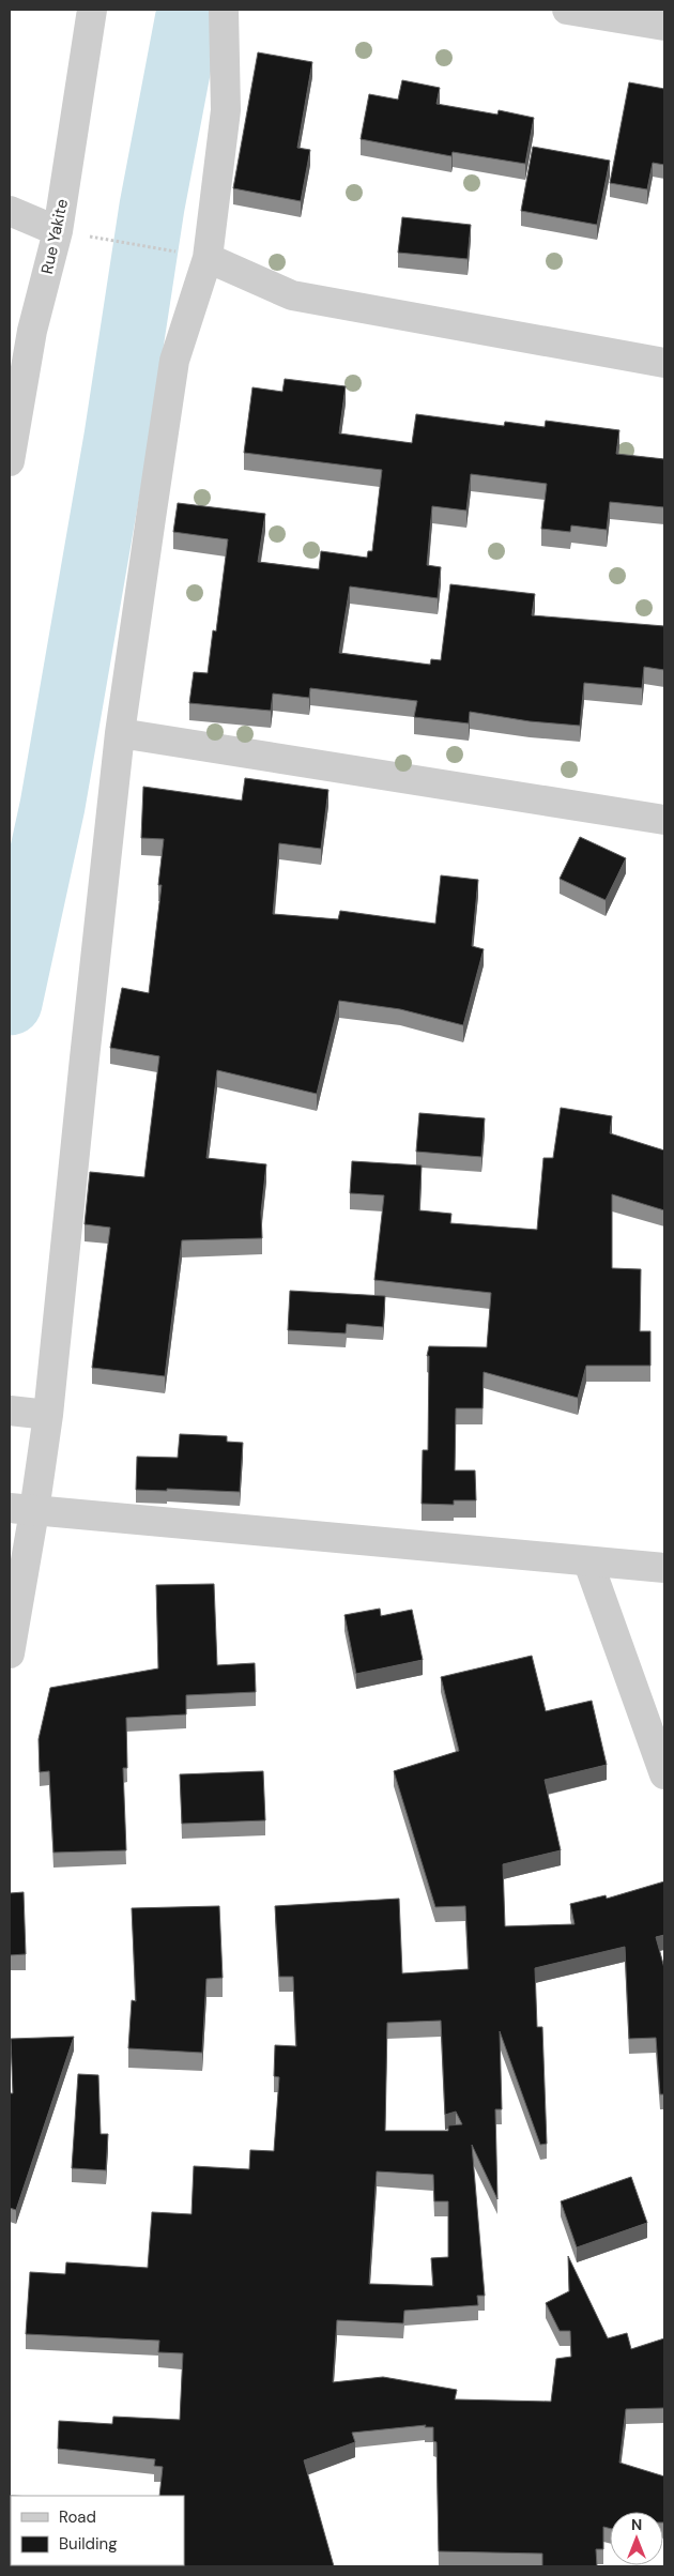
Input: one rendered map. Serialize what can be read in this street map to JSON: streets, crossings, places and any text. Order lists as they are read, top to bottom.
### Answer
{
  "streets": {
    "street": ["Rue Yakite"]
  },
  "legend": ["Road", "Building"],
  "north": "top"
}
